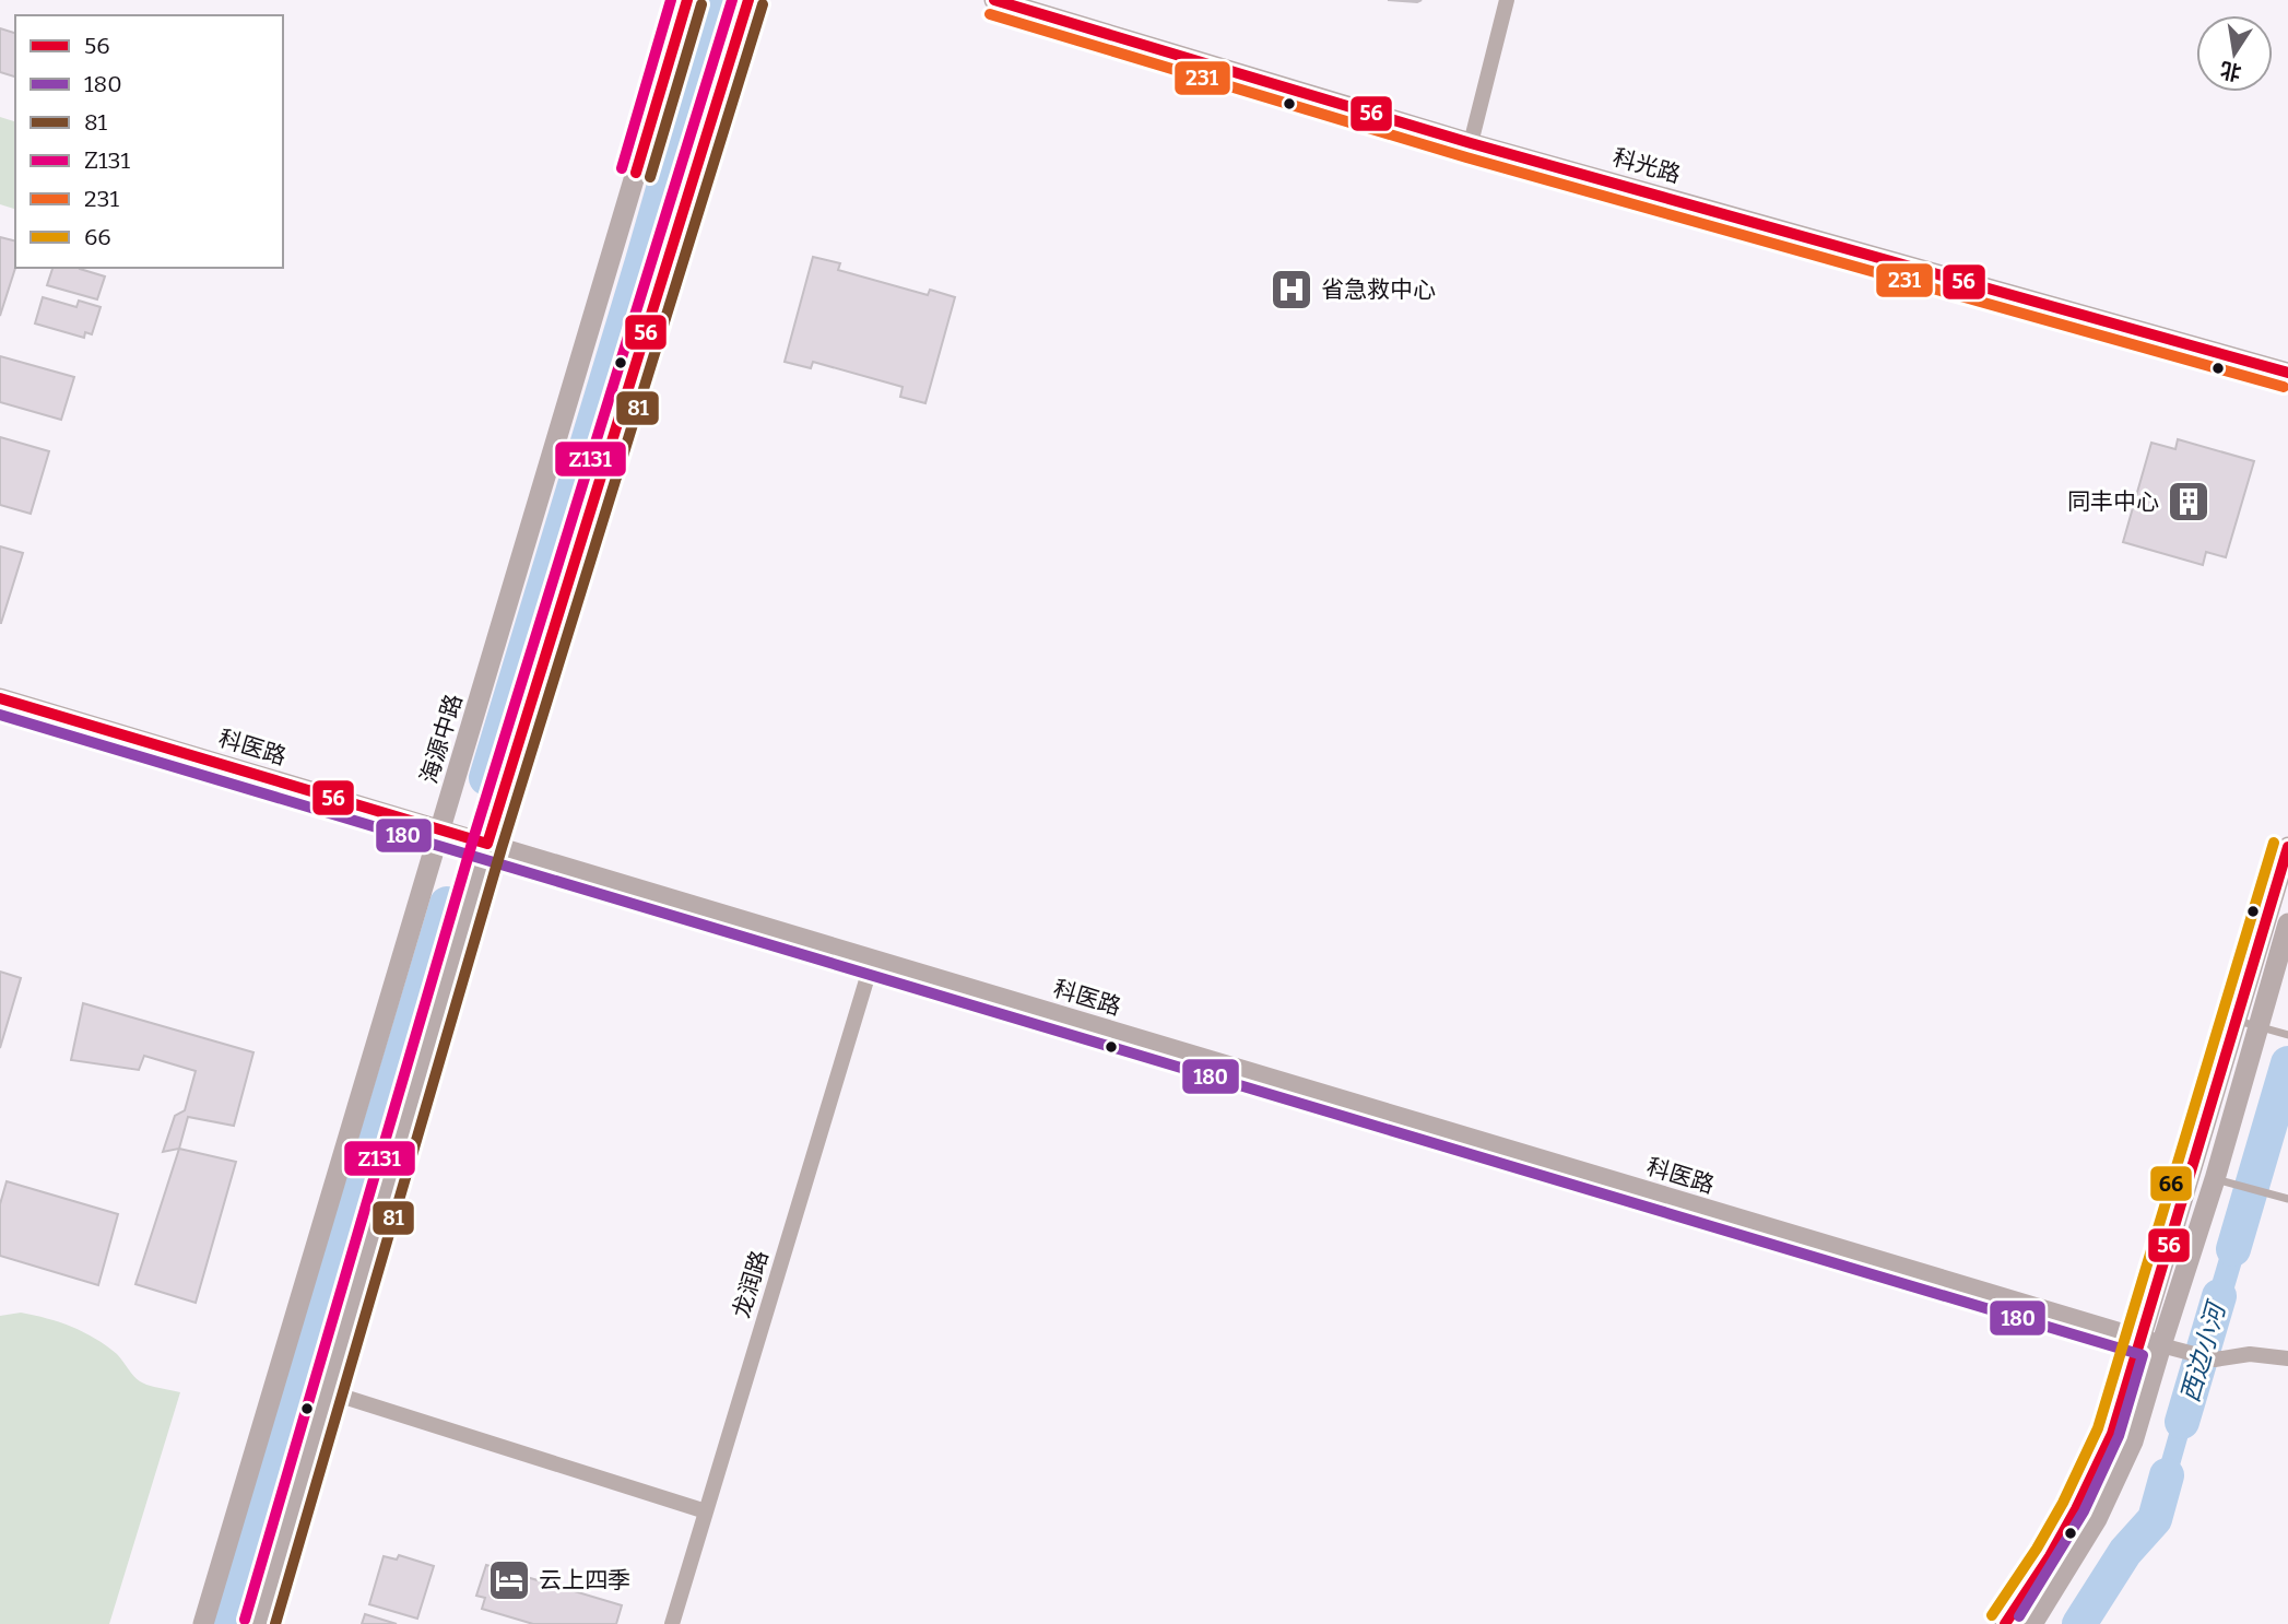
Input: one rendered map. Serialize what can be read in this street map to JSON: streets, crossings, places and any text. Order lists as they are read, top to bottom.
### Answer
{
  "streets": {
    "main road": ["科光路", "海源中路", "科医路"],
    "street": ["龙润路"]
  },
  "crossings": [
    ["海源中路", "科医路"],
    ["科医路", "龙润路"]
  ],
  "water": ["西边小河"],
  "places": {
    "hospital": ["省急救中心"],
    "building": ["同丰中心"],
    "hotel": ["云上四季"]
  },
  "lines": [
    "transit line 56",
    "transit line Z131",
    "transit line 81",
    "transit line 231",
    "transit line 180",
    "transit line 66"
  ],
  "legend": [
    "56",
    "180",
    "81",
    "Z131",
    "231",
    "66"
  ],
  "north": "bottom"
}
